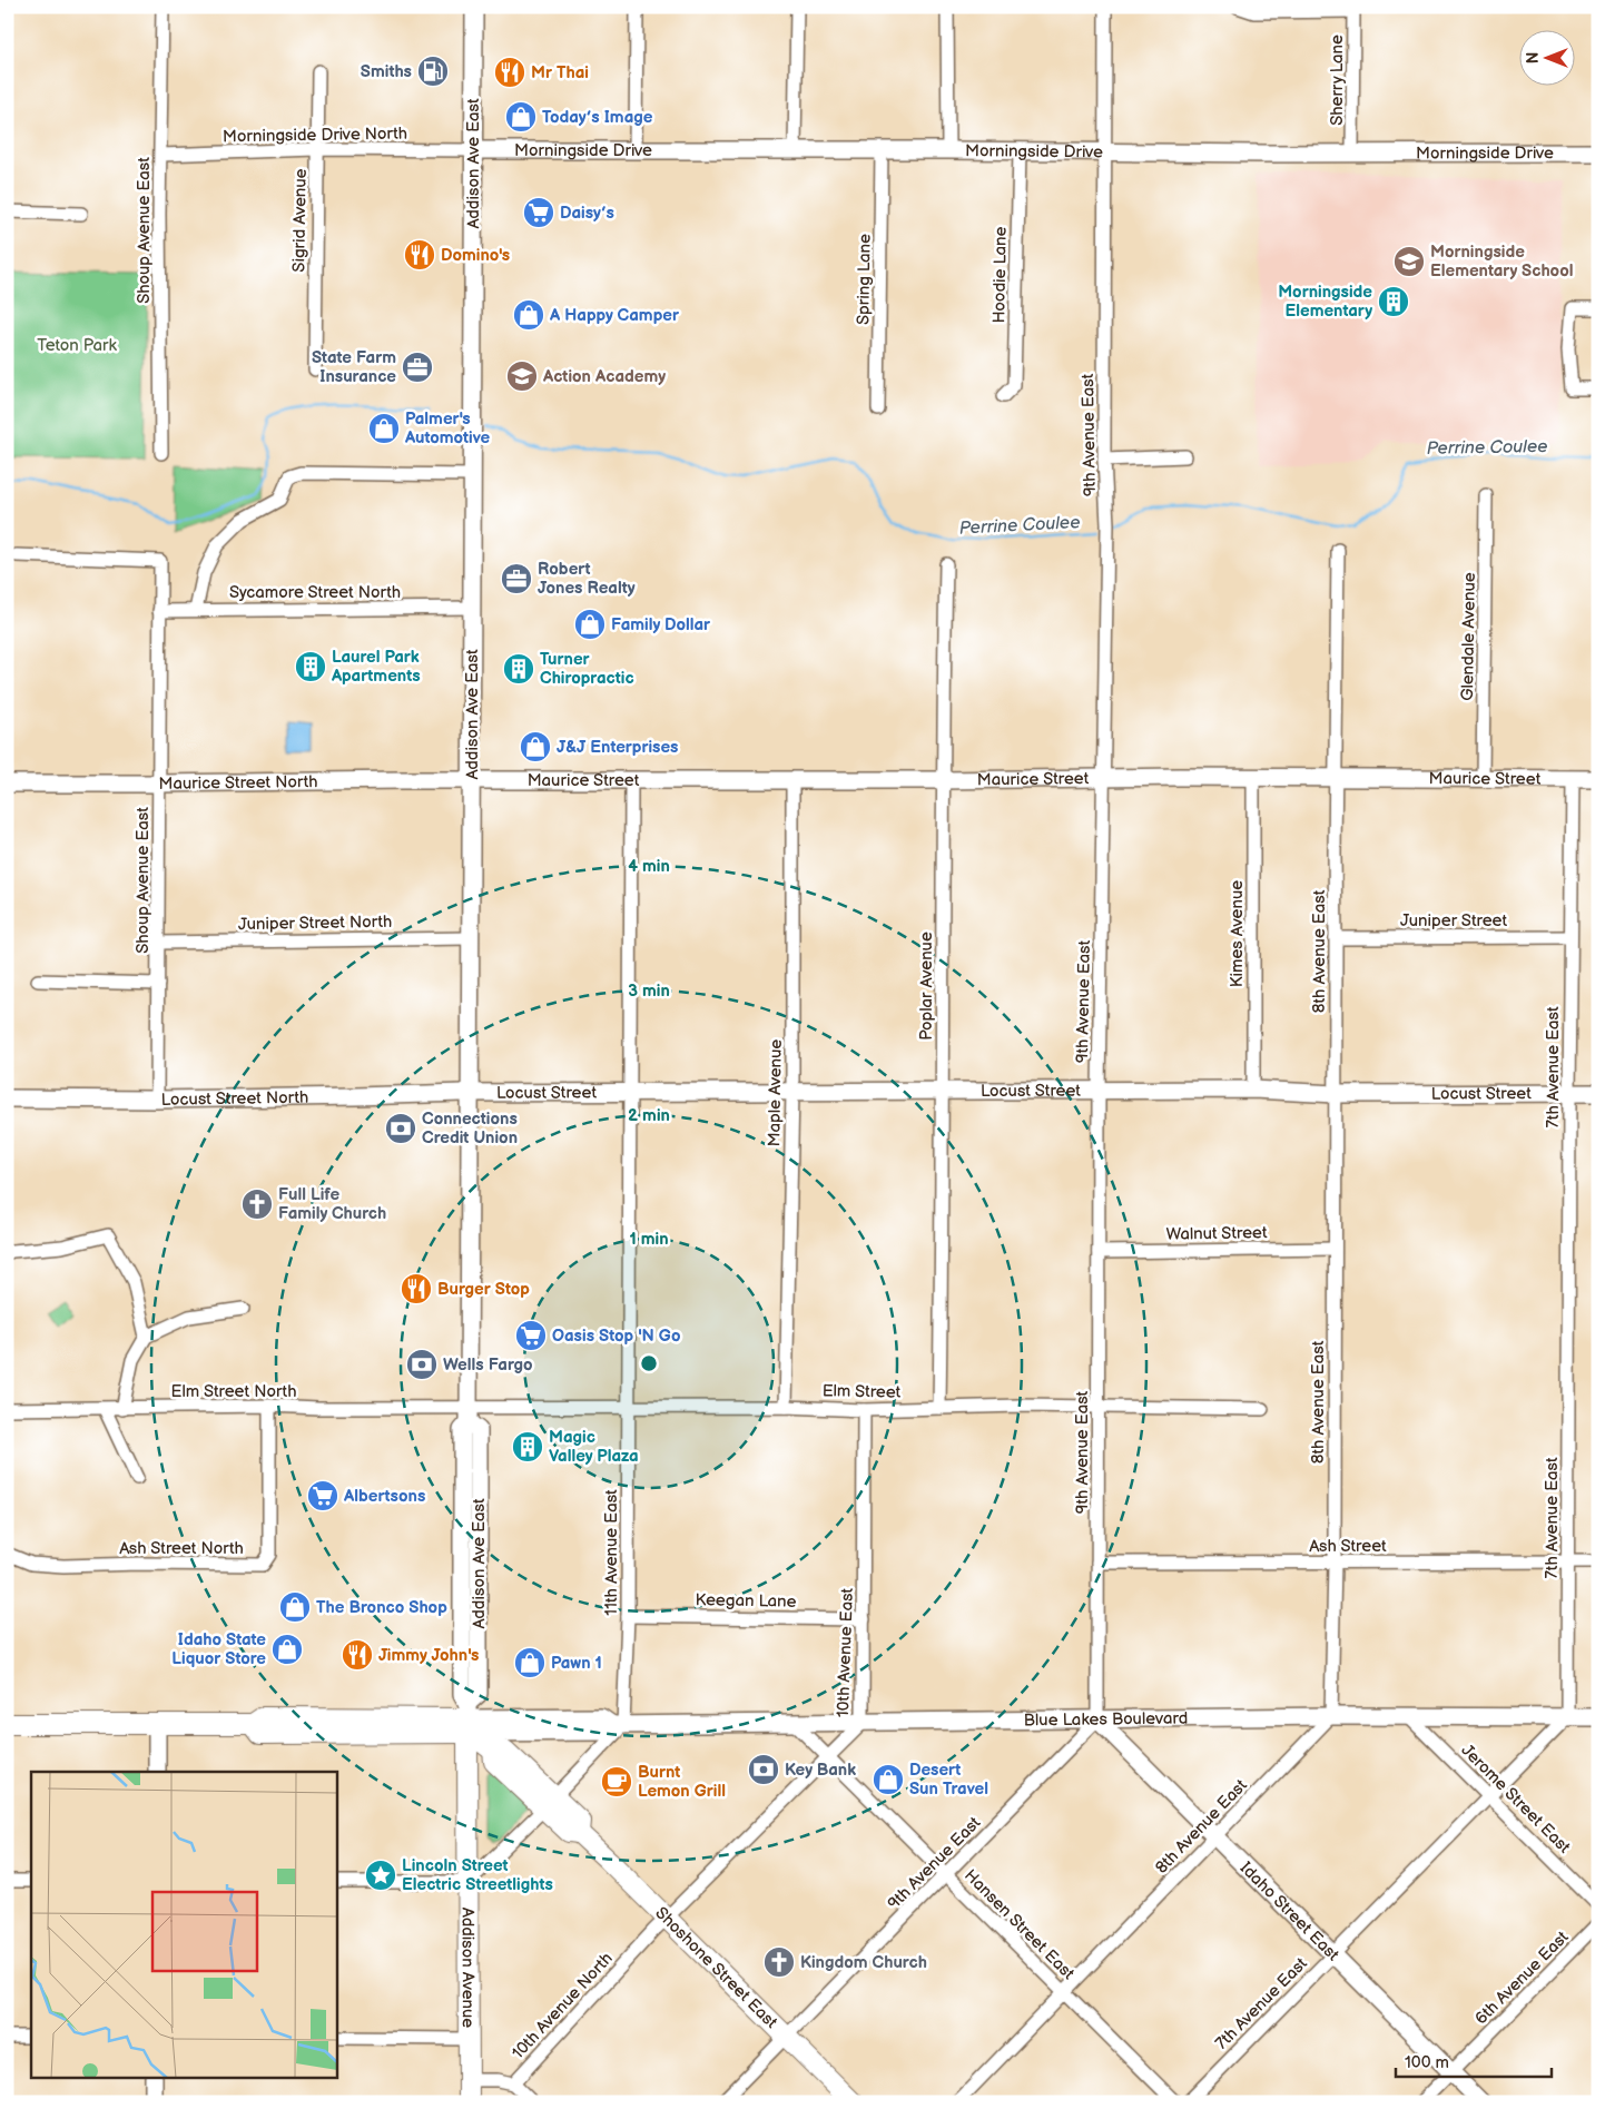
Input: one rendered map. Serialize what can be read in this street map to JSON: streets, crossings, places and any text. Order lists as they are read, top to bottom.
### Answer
{
  "streets": {
    "main road": ["Shoshone Street East", "Addison Avenue"],
    "street": [
      "Sherry Lane",
      "Morningside Drive North",
      "Morningside Drive",
      "Addison Ave East",
      "Sigrid Avenue",
      "Shoup Avenue East",
      "Hoodie Lane",
      "Spring Lane",
      "9th Avenue East",
      "Sycamore Street North",
      "Glendale Avenue",
      "Maurice Street",
      "Maurice Street North",
      "Juniper Street",
      "Juniper Street North",
      "Kimes Avenue",
      "8th Avenue East",
      "Poplar Avenue",
      "7th Avenue East",
      "Locust Street",
      "Maple Avenue",
      "Locust Street North",
      "Walnut Street",
      "Elm Street North",
      "Elm Street",
      "Ash Street",
      "Ash Street North",
      "11th Avenue East",
      "Keegan Lane",
      "10th Avenue East",
      "Blue Lakes Boulevard",
      "Jerome Street East",
      "Idaho Street East",
      "Hansen Street East",
      "6th Avenue East",
      "10th Avenue North"
    ]
  },
  "crossings": [
    ["Sherry Lane", "Morningside Drive"],
    ["Morningside Drive North", "Morningside Drive"],
    ["Morningside Drive North", "Addison Ave East"],
    ["Morningside Drive North", "Sigrid Avenue"],
    ["Morningside Drive North", "Shoup Avenue East"],
    ["Morningside Drive", "Addison Ave East"],
    ["Morningside Drive", "Hoodie Lane"],
    ["Morningside Drive", "Spring Lane"],
    ["Morningside Drive", "9th Avenue East"],
    ["Addison Ave East", "Sycamore Street North"],
    ["Addison Ave East", "Maurice Street"],
    ["Addison Ave East", "Maurice Street North"],
    ["Addison Ave East", "Juniper Street North"],
    ["Addison Ave East", "Locust Street"],
    ["Addison Ave East", "Locust Street North"],
    ["Addison Ave East", "Elm Street North"],
    ["Addison Ave East", "Elm Street"],
    ["Addison Ave East", "Blue Lakes Boulevard"],
    ["Addison Ave East", "Shoshone Street East"],
    ["Addison Ave East", "Addison Avenue"],
    ["Shoup Avenue East", "Sycamore Street North"],
    ["Shoup Avenue East", "Maurice Street North"],
    ["Shoup Avenue East", "Juniper Street North"],
    ["Shoup Avenue East", "Locust Street North"],
    ["9th Avenue East", "Maurice Street"],
    ["9th Avenue East", "Locust Street"],
    ["9th Avenue East", "Walnut Street"],
    ["9th Avenue East", "Elm Street"],
    ["9th Avenue East", "Ash Street"],
    ["9th Avenue East", "Blue Lakes Boulevard"],
    ["9th Avenue East", "Idaho Street East"],
    ["9th Avenue East", "Hansen Street East"],
    ["9th Avenue East", "Shoshone Street East"],
    ["Glendale Avenue", "Maurice Street"],
    ["Maurice Street", "Maurice Street North"],
    ["Maurice Street", "Kimes Avenue"],
    ["Maurice Street", "8th Avenue East"],
    ["Maurice Street", "Poplar Avenue"],
    ["Maurice Street", "7th Avenue East"],
    ["Maurice Street", "Maple Avenue"],
    ["Maurice Street", "11th Avenue East"],
    ["Juniper Street", "8th Avenue East"],
    ["Juniper Street", "7th Avenue East"],
    ["Kimes Avenue", "Locust Street"],
    ["8th Avenue East", "Locust Street"],
    ["8th Avenue East", "Walnut Street"],
    ["8th Avenue East", "Ash Street"],
    ["8th Avenue East", "Blue Lakes Boulevard"],
    ["8th Avenue East", "Idaho Street East"],
    ["8th Avenue East", "Hansen Street East"],
    ["Poplar Avenue", "Locust Street"],
    ["Poplar Avenue", "Elm Street"],
    ["7th Avenue East", "Locust Street"],
    ["7th Avenue East", "Ash Street"],
    ["7th Avenue East", "Blue Lakes Boulevard"],
    ["7th Avenue East", "Jerome Street East"],
    ["7th Avenue East", "Idaho Street East"],
    ["Locust Street", "Maple Avenue"],
    ["Locust Street", "Locust Street North"],
    ["Locust Street", "11th Avenue East"],
    ["Maple Avenue", "Elm Street"],
    ["Elm Street North", "Elm Street"],
    ["Elm Street North", "Ash Street North"],
    ["Elm Street", "11th Avenue East"],
    ["Elm Street", "10th Avenue East"],
    ["11th Avenue East", "Keegan Lane"],
    ["11th Avenue East", "Blue Lakes Boulevard"],
    ["Keegan Lane", "10th Avenue East"],
    ["10th Avenue East", "Blue Lakes Boulevard"],
    ["10th Avenue East", "Hansen Street East"],
    ["10th Avenue East", "Shoshone Street East"],
    ["10th Avenue East", "10th Avenue North"],
    ["Blue Lakes Boulevard", "Jerome Street East"],
    ["Blue Lakes Boulevard", "Idaho Street East"],
    ["Blue Lakes Boulevard", "Hansen Street East"],
    ["Blue Lakes Boulevard", "Shoshone Street East"],
    ["Blue Lakes Boulevard", "Addison Avenue"],
    ["Idaho Street East", "6th Avenue East"],
    ["Shoshone Street East", "Addison Avenue"],
    ["Shoshone Street East", "10th Avenue North"],
    ["Addison Avenue", "10th Avenue North"]
  ],
  "water": ["Perrine Coulee"],
  "parks": ["Teton Park"],
  "places": {
    "fuel station": ["Smiths"],
    "restaurant": [
      "Mr Thai",
      "Domino's",
      "Burger Stop",
      "Jimmy John's"
    ],
    "shop": [
      "Today’s Image",
      "A Happy Camper",
      "Palmer's Automotive",
      "Family Dollar",
      "J&J Enterprises",
      "The Bronco Shop",
      "Idaho State Liquor Store",
      "Pawn 1",
      "Desert Sun Travel"
    ],
    "supermarket": ["Daisy’s", "Oasis Stop 'N Go", "Albertsons"],
    "school or university": ["Morningside Elementary School", "Action Academy"],
    "building": [
      "Morningside Elementary",
      "Laurel Park Apartments",
      "Turner Chiropractic",
      "Magic Valley Plaza"
    ],
    "office": ["State Farm Insurance", "Robert Jones Realty"],
    "bank": ["Connections Credit Union", "Wells Fargo", "Key Bank"],
    "church": ["Full Life Family Church", "Kingdom Church"],
    "cafe": ["Burnt Lemon Grill"],
    "place": ["Lincoln Street Electric Streetlights"]
  },
  "scale_bar": "100 m",
  "north": "left",
  "rings": [
    "4 min",
    "3 min",
    "2 min",
    "1 min"
  ]
}
